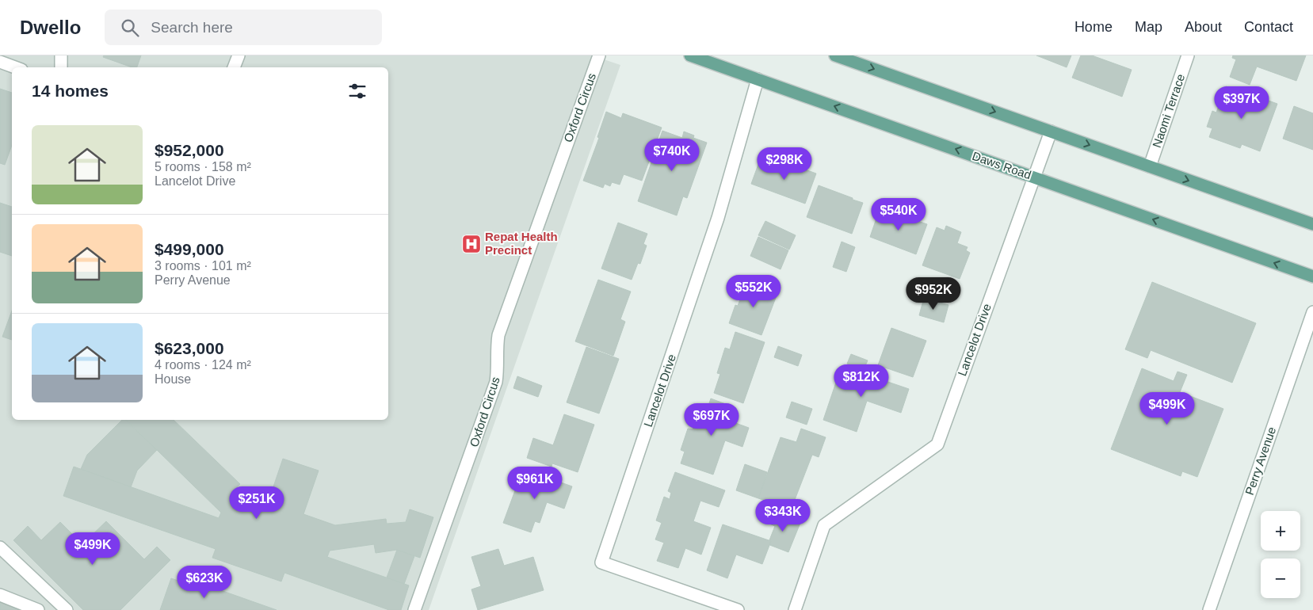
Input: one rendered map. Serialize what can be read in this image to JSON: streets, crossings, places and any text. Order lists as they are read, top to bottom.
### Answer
{
  "streets": {
    "main road": ["Daws Road"],
    "street": [
      "Oxford Circus",
      "Naomi Terrace",
      "Lancelot Drive",
      "Perry Avenue"
    ]
  },
  "crossings": [
    ["Daws Road", "Lancelot Drive"]
  ],
  "places": {
    "hospital": ["Repat Health Precinct"]
  },
  "page": {
    "header": "Dwello",
    "search": "Search here",
    "nav": [
      "Home",
      "Map",
      "About",
      "Contact"
    ],
    "heading": "14 homes",
    "price": [
      "$397K",
      "$740K",
      "$298K",
      "$540K",
      "$552K",
      "$952K",
      "$812K",
      "$499K",
      "$697K",
      "$961K",
      "$251K",
      "$343K",
      "$499K",
      "$623K"
    ],
    "list": [
      {
        "name": "$952,000",
        "note": "5 rooms · 158 m² · Lancelot Drive"
      },
      {
        "name": "$499,000",
        "note": "3 rooms · 101 m² · Perry Avenue"
      },
      {
        "name": "$623,000",
        "note": "4 rooms · 124 m² · House"
      }
    ],
    "map_buttons": ["+", "−"]
  }
}
